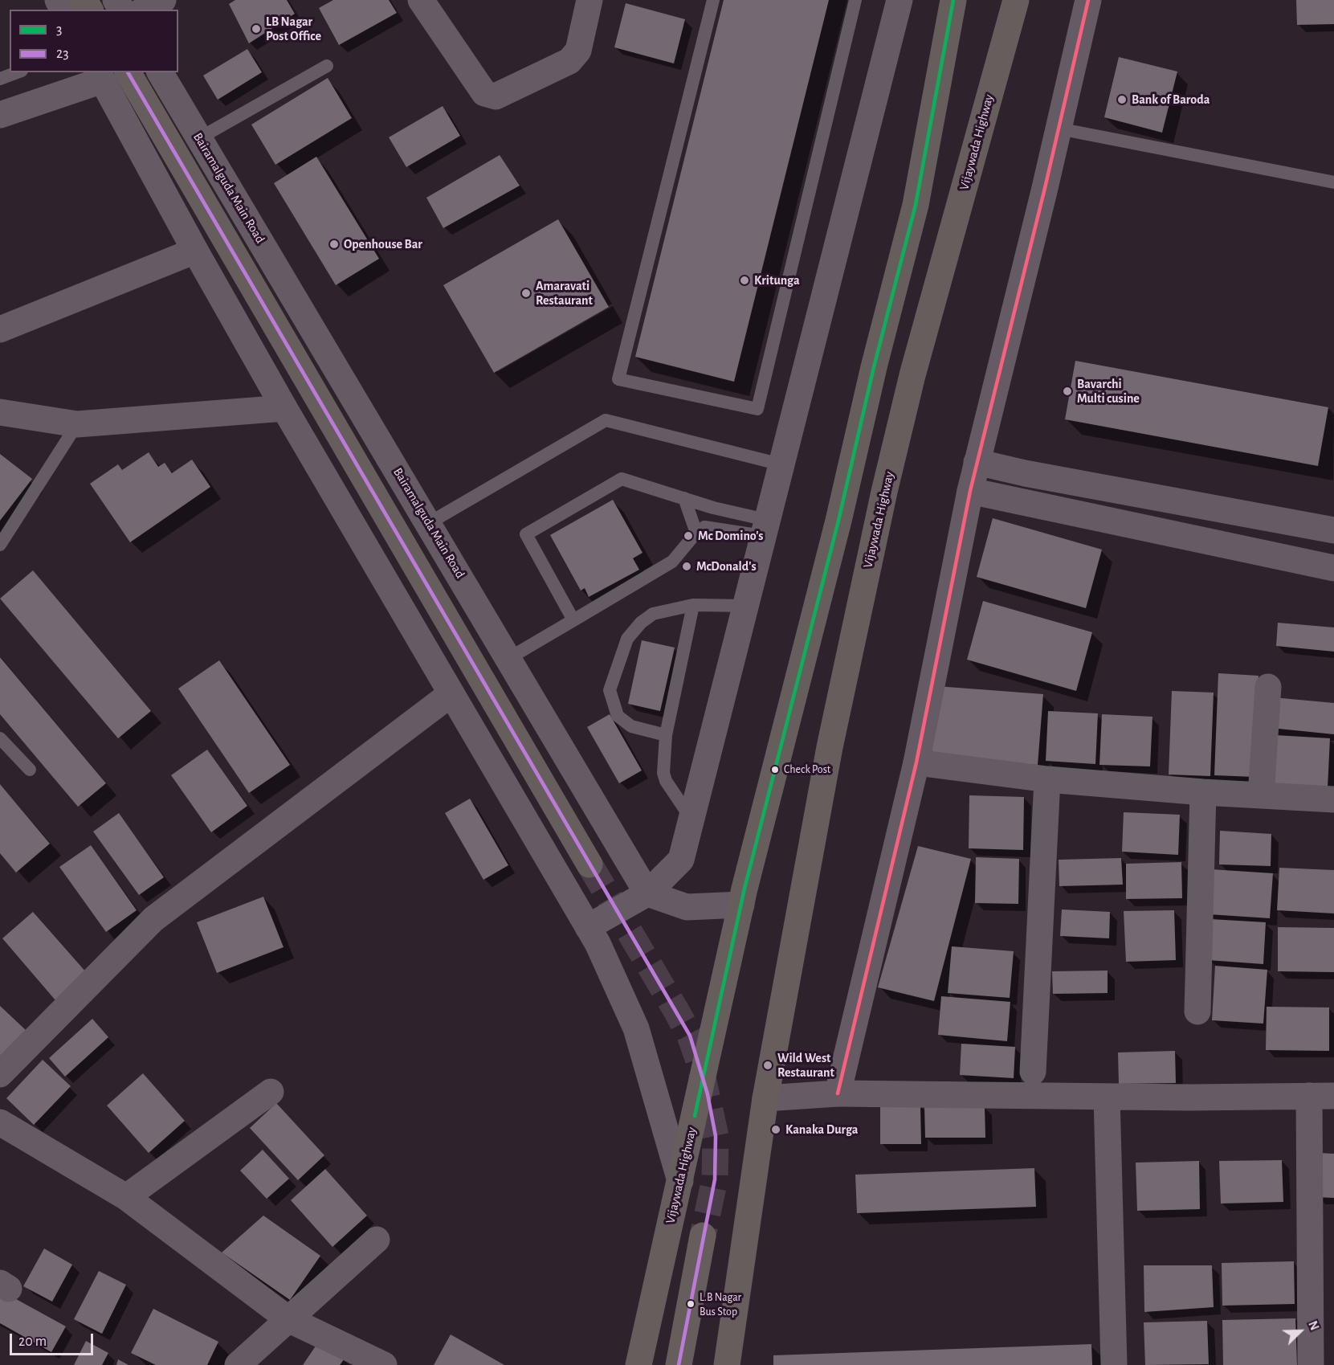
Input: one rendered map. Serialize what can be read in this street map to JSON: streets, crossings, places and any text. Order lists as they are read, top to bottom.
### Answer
{
  "streets": {
    "highway": ["Vijaywada Highway"],
    "street": ["Bairamalguda Main Road"]
  },
  "places": [
    "LB Nagar Post Office",
    "Bank of Baroda",
    "Openhouse Bar",
    "Kritunga",
    "Amaravati Restaurant",
    "Bavarchi Multi cusine",
    "Mc Domino's",
    "McDonald's",
    "Check Post",
    "Wild West Restaurant",
    "Kanaka Durga",
    "L.B Nagar Bus Stop"
  ],
  "lines": ["transit line 3", "transit line 23"],
  "legend": ["3", "23"],
  "scale_bar": "20 m",
  "north": "top right"
}
